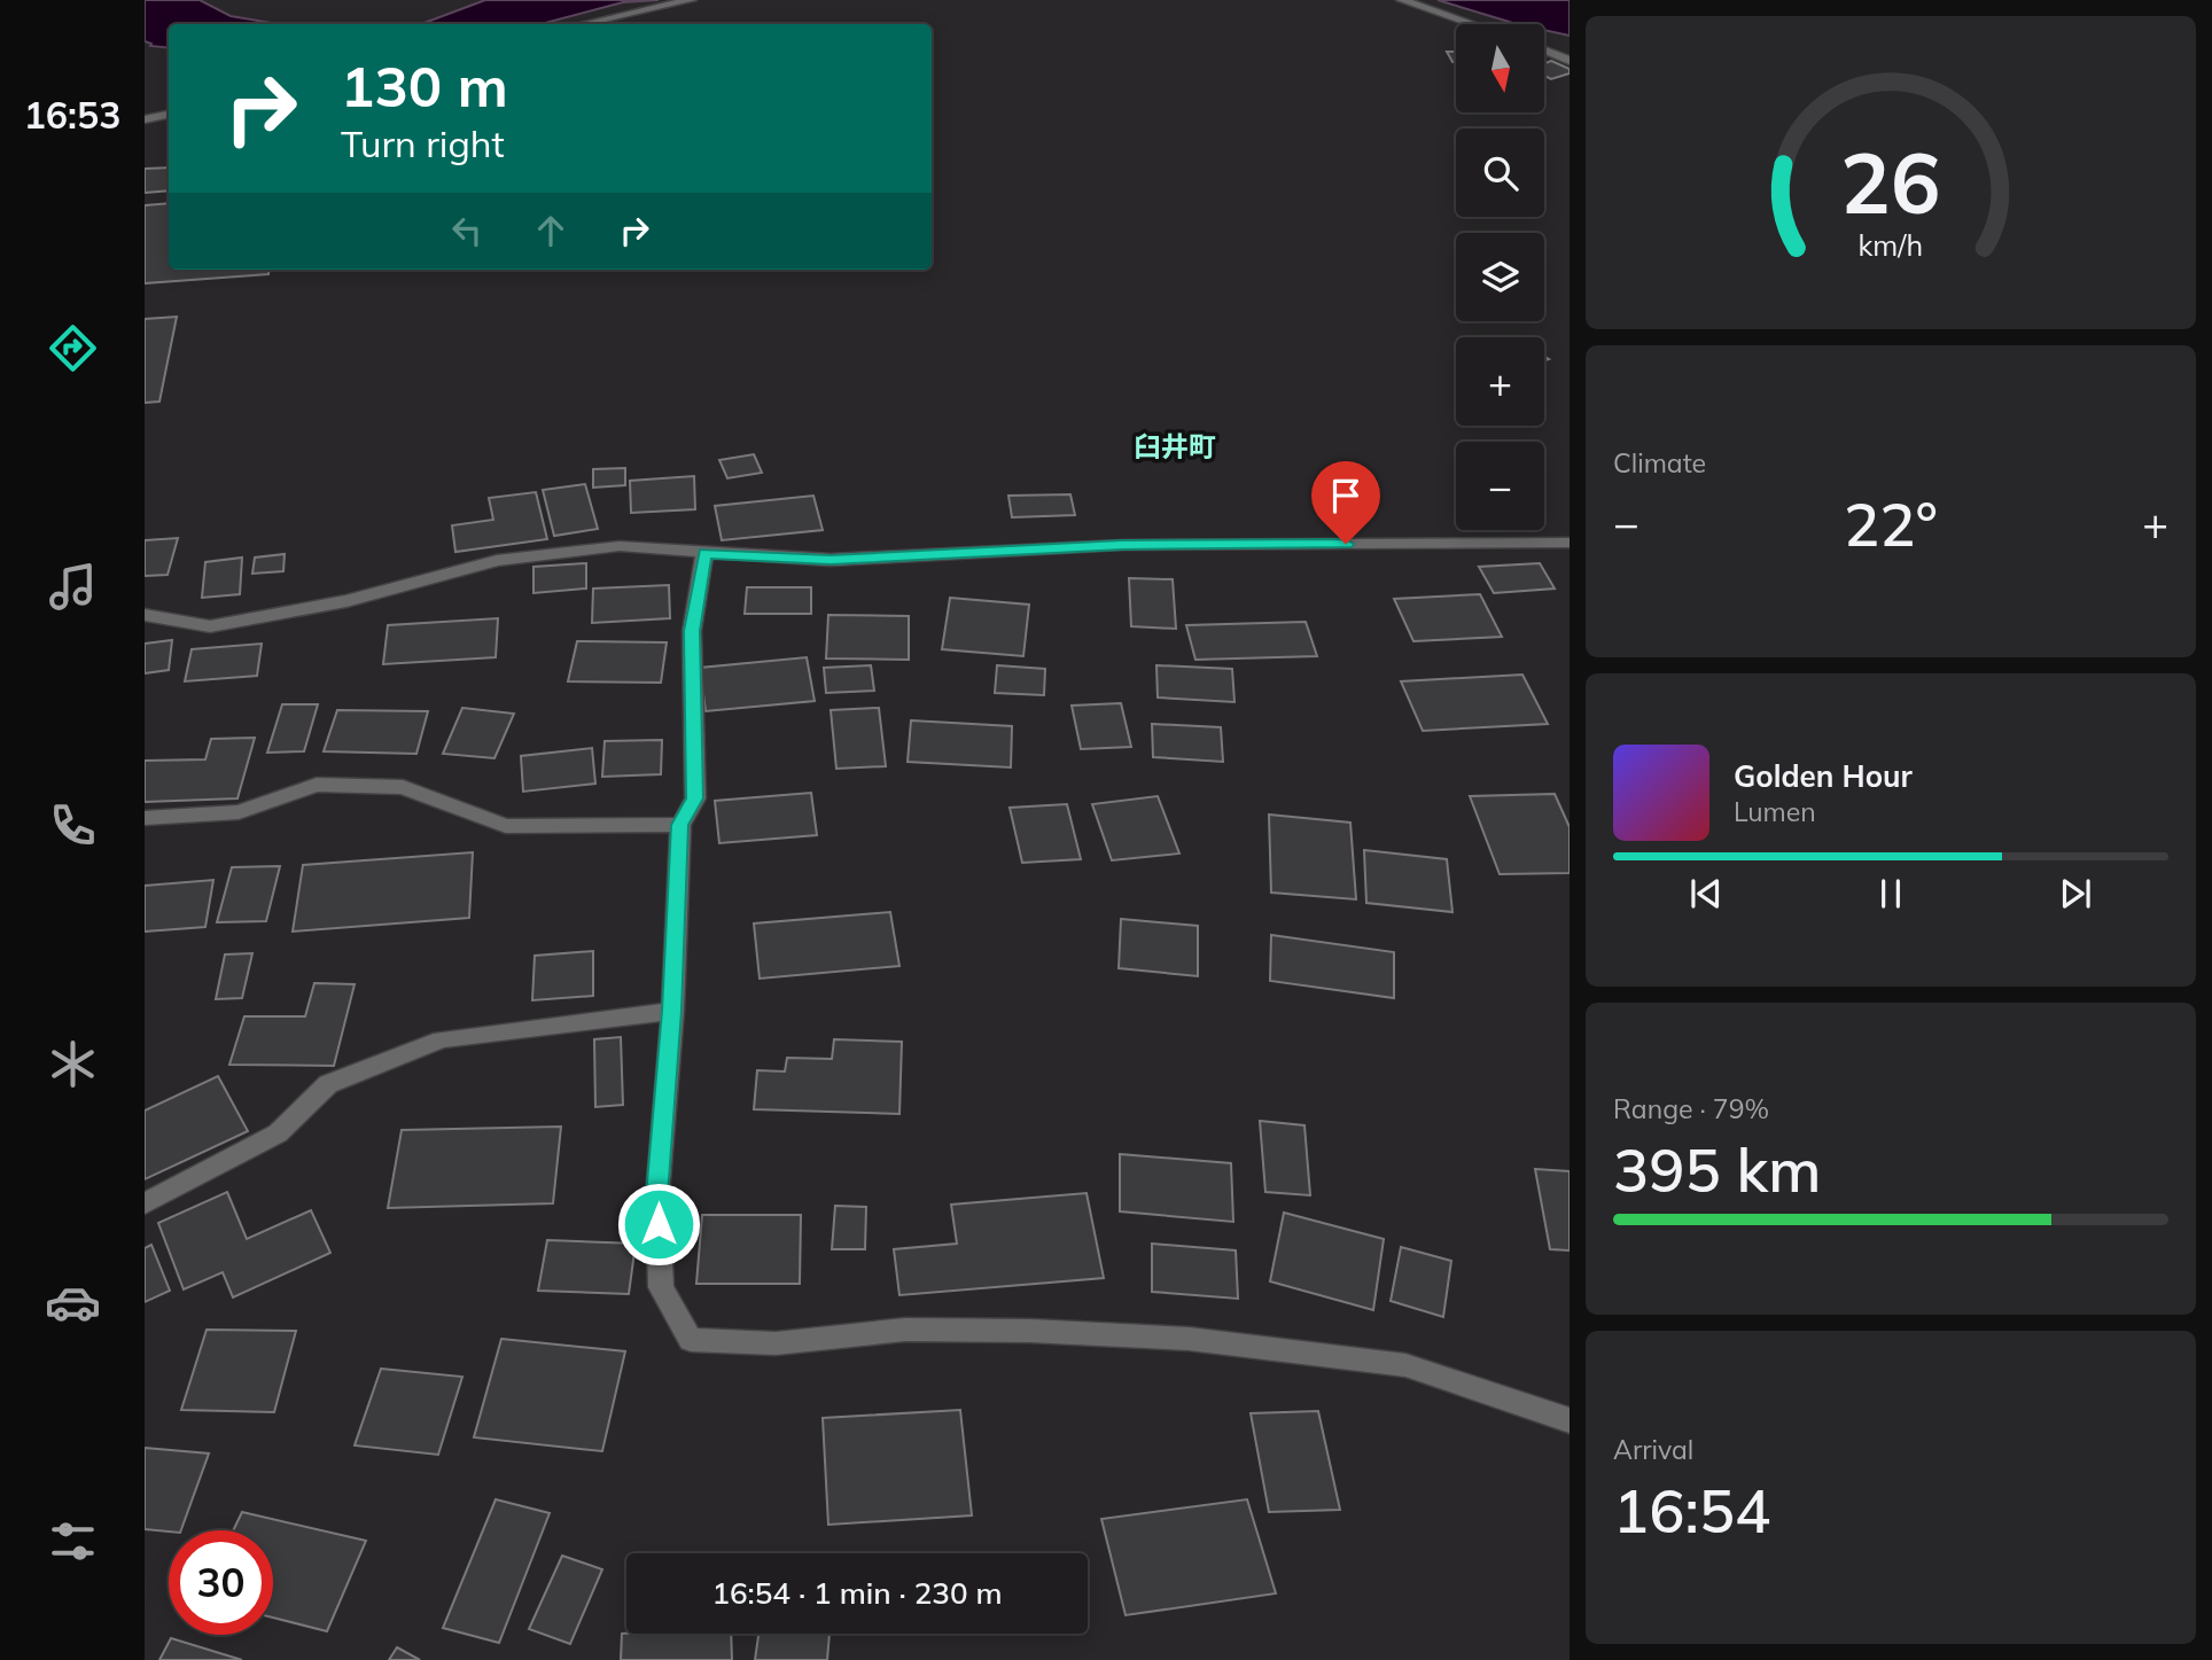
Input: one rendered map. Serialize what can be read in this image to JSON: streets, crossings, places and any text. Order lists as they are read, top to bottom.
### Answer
{
  "districts": ["臼井町"],
  "north": "bottom",
  "page": {
    "tabs": "16:53",
    "map_buttons": ["+", "−"],
    "turn": ["130 m", "Turn right"],
    "tile": [
      "Climate",
      ["Range · 79%", "395 km"],
      ["Arrival", "16:54"]
    ],
    "heat": ["−", "22°", "+"],
    "song": ["Golden Hour", "Lumen"],
    "limit": "30",
    "trip": "16:54 · 1 min · 230 m",
    "gauge": ["26", "km/h"]
  }
}
